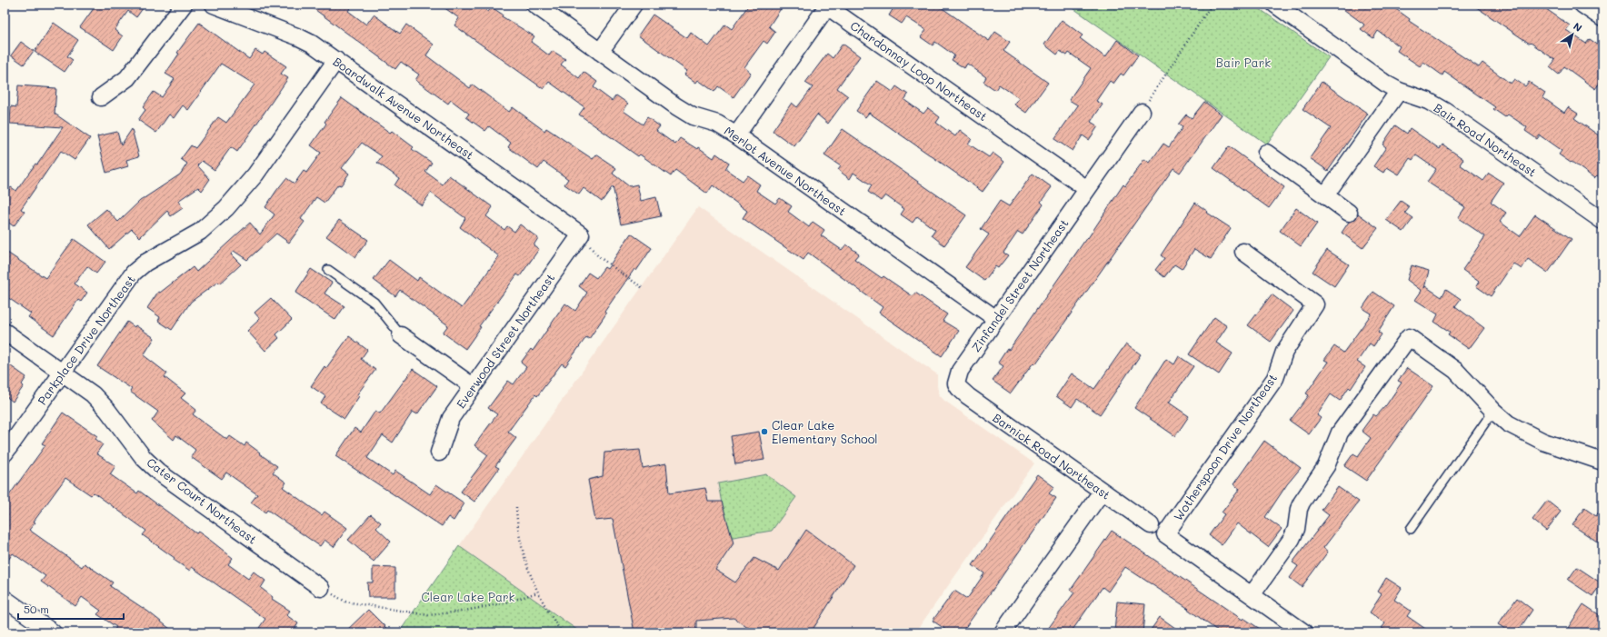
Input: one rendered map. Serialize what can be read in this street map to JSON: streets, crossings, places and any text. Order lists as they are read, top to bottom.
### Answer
{
  "streets": {
    "street": [
      "Chardonnay Loop Northeast",
      "Boardwalk Avenue Northeast",
      "Bair Road Northeast",
      "Merlot Avenue Northeast",
      "Zinfandel Street Northeast",
      "Parkplace Drive Northeast",
      "Everwood Street Northeast",
      "Wotherspoon Drive Northeast",
      "Barnick Road Northeast",
      "Cater Court Northeast"
    ]
  },
  "crossings": [
    ["Chardonnay Loop Northeast", "Merlot Avenue Northeast"],
    ["Chardonnay Loop Northeast", "Zinfandel Street Northeast"],
    ["Boardwalk Avenue Northeast", "Parkplace Drive Northeast"],
    ["Boardwalk Avenue Northeast", "Everwood Street Northeast"],
    ["Merlot Avenue Northeast", "Zinfandel Street Northeast"],
    ["Zinfandel Street Northeast", "Barnick Road Northeast"],
    ["Parkplace Drive Northeast", "Cater Court Northeast"]
  ],
  "parks": ["Bair Park", "Clear Lake Park"],
  "places": ["Clear Lake Elementary School"],
  "scale_bar": "50 m",
  "north": "top right"
}
